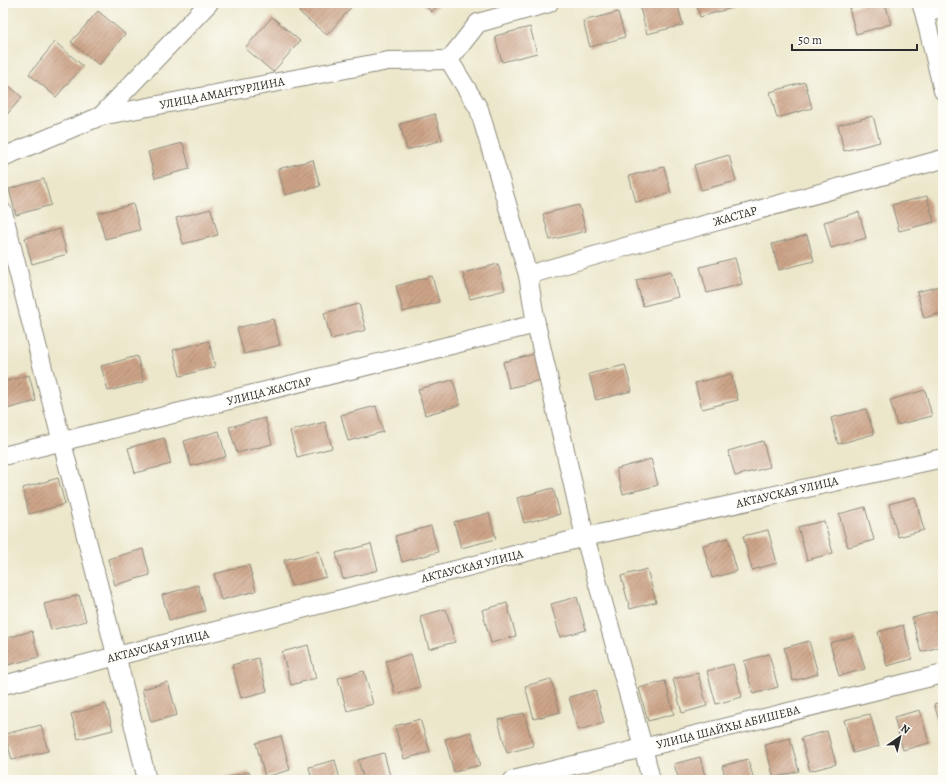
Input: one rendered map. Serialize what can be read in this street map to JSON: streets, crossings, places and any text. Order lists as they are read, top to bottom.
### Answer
{
  "streets": {
    "street": [
      "УЛИЦА АМАНТУРЛИНА",
      "ЖАСТАР",
      "УЛИЦА ЖАСТАР",
      "АКТАУСКАЯ УЛИЦА",
      "УЛИЦА ШАЙХЫ АБИШЕВА"
    ]
  },
  "scale_bar": "50 m",
  "north": "top right"
}
